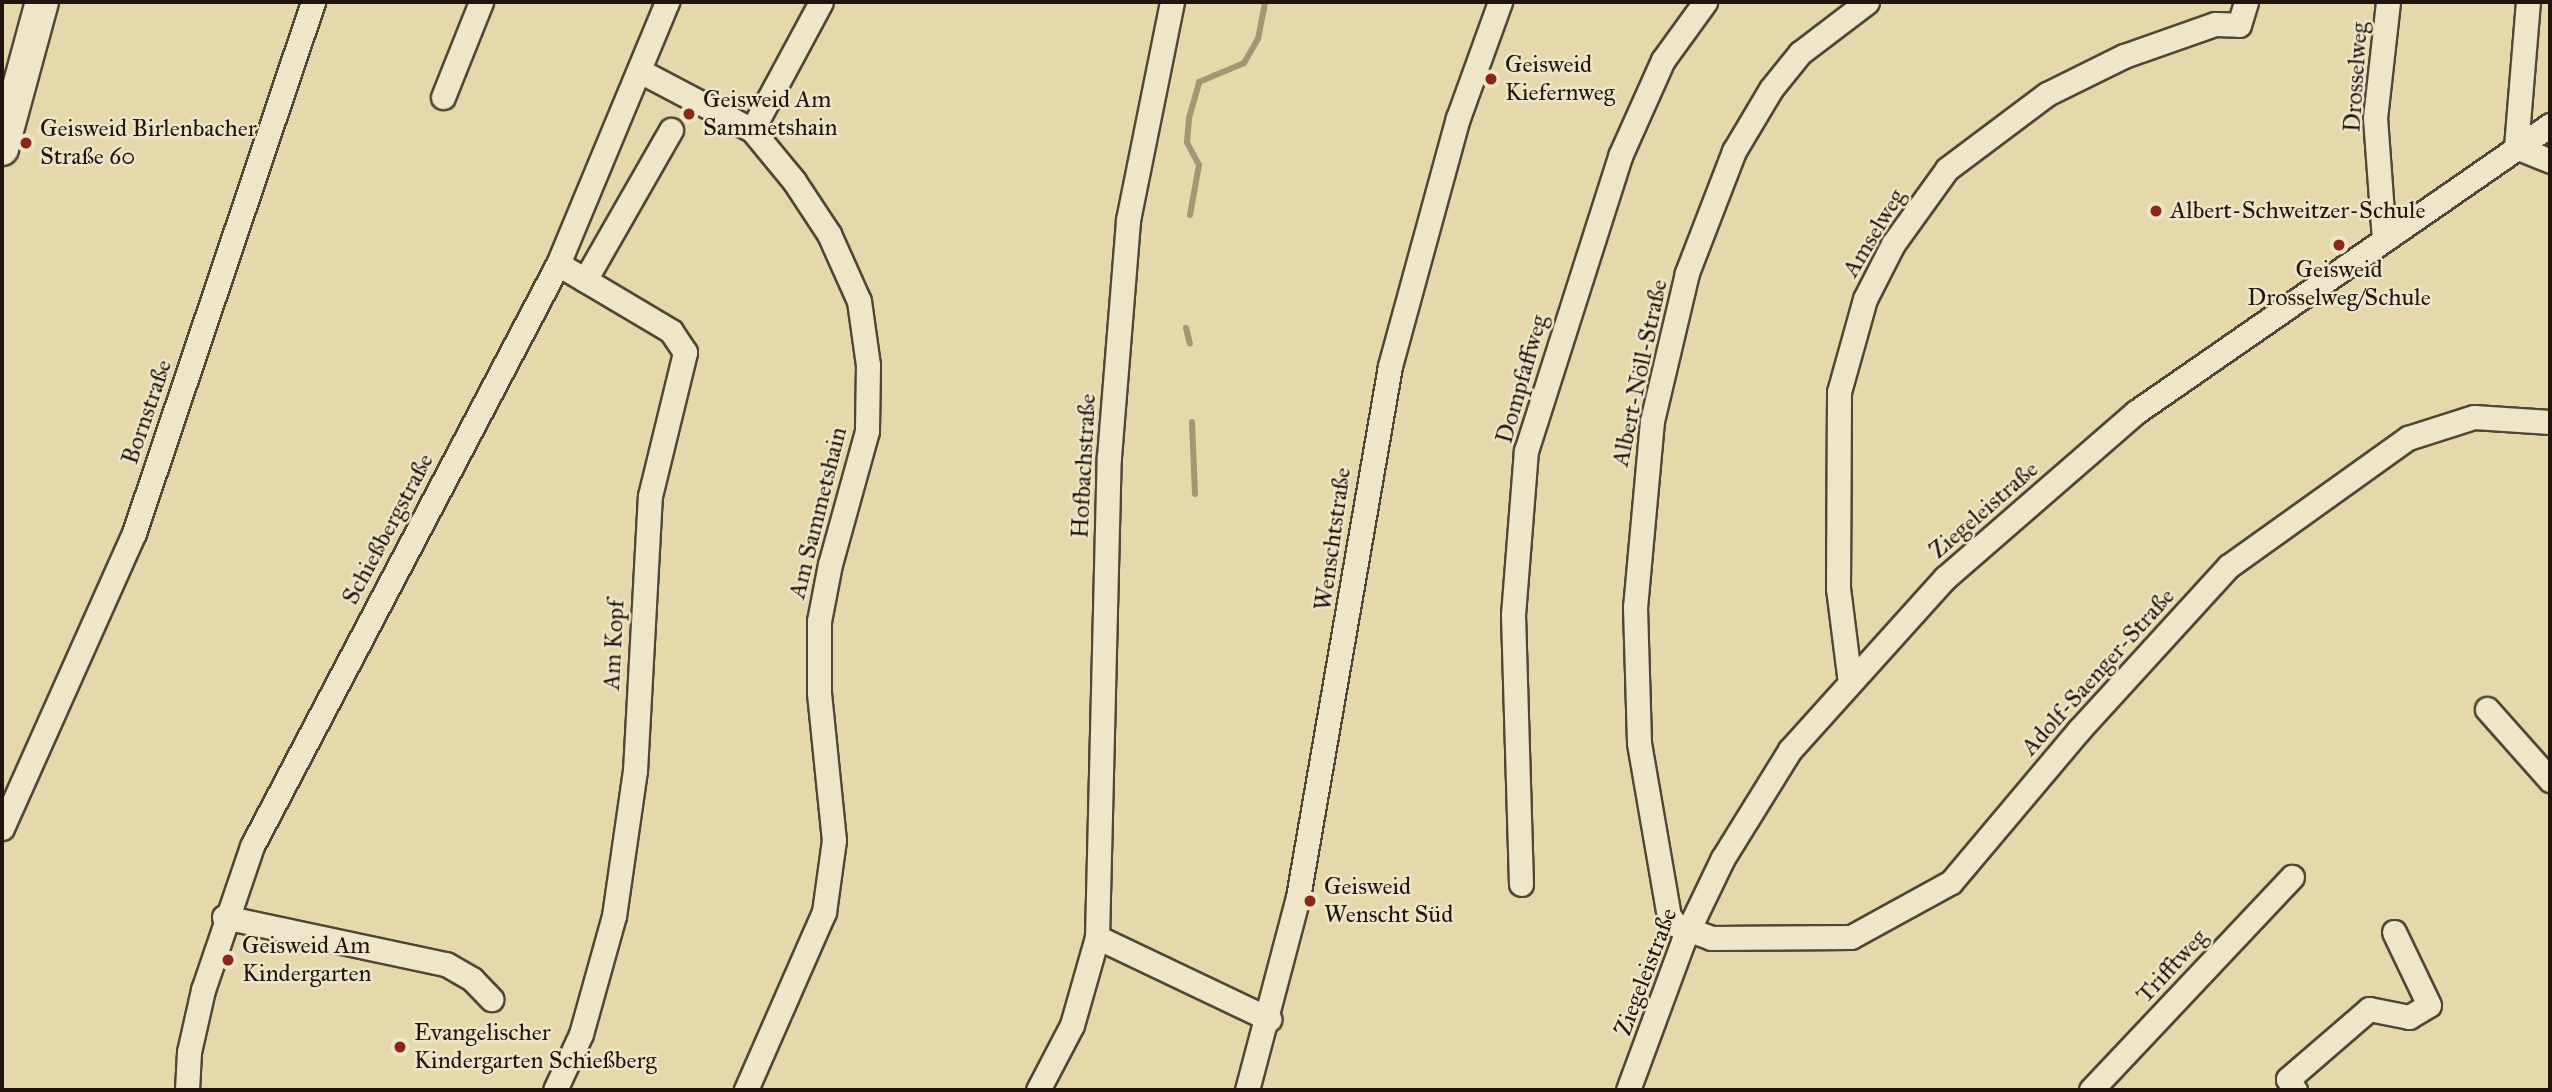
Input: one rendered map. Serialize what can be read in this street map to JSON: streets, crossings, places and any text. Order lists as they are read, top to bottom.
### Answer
{
  "streets": {
    "street": [
      "Drosselweg",
      "Amselweg",
      "Albert-Nöll-Straße",
      "Dompfaffweg",
      "Bornstraße",
      "Hofbachstraße",
      "Ziegeleistraße",
      "Am Sammetshain",
      "Schießbergstraße",
      "Wenschtstraße",
      "Am Kopf",
      "Adolf-Saenger-Straße",
      "Trifftweg"
    ]
  },
  "crossings": [
    ["Drosselweg", "Ziegeleistraße"],
    ["Amselweg", "Ziegeleistraße"],
    ["Albert-Nöll-Straße", "Ziegeleistraße"],
    ["Albert-Nöll-Straße", "Adolf-Saenger-Straße"],
    ["Ziegeleistraße", "Adolf-Saenger-Straße"],
    ["Am Sammetshain", "Schießbergstraße"],
    ["Schießbergstraße", "Am Kopf"]
  ],
  "places": [
    "Geisweid Kiefernweg",
    "Geisweid Am Sammetshain",
    "Geisweid Birlenbacher Straße 60",
    "Albert-Schweitzer-Schule",
    "Geisweid Drosselweg/Schule",
    "Geisweid Wenscht Süd",
    "Geisweid Am Kindergarten",
    "Evangelischer Kindergarten Schießberg"
  ]
}
